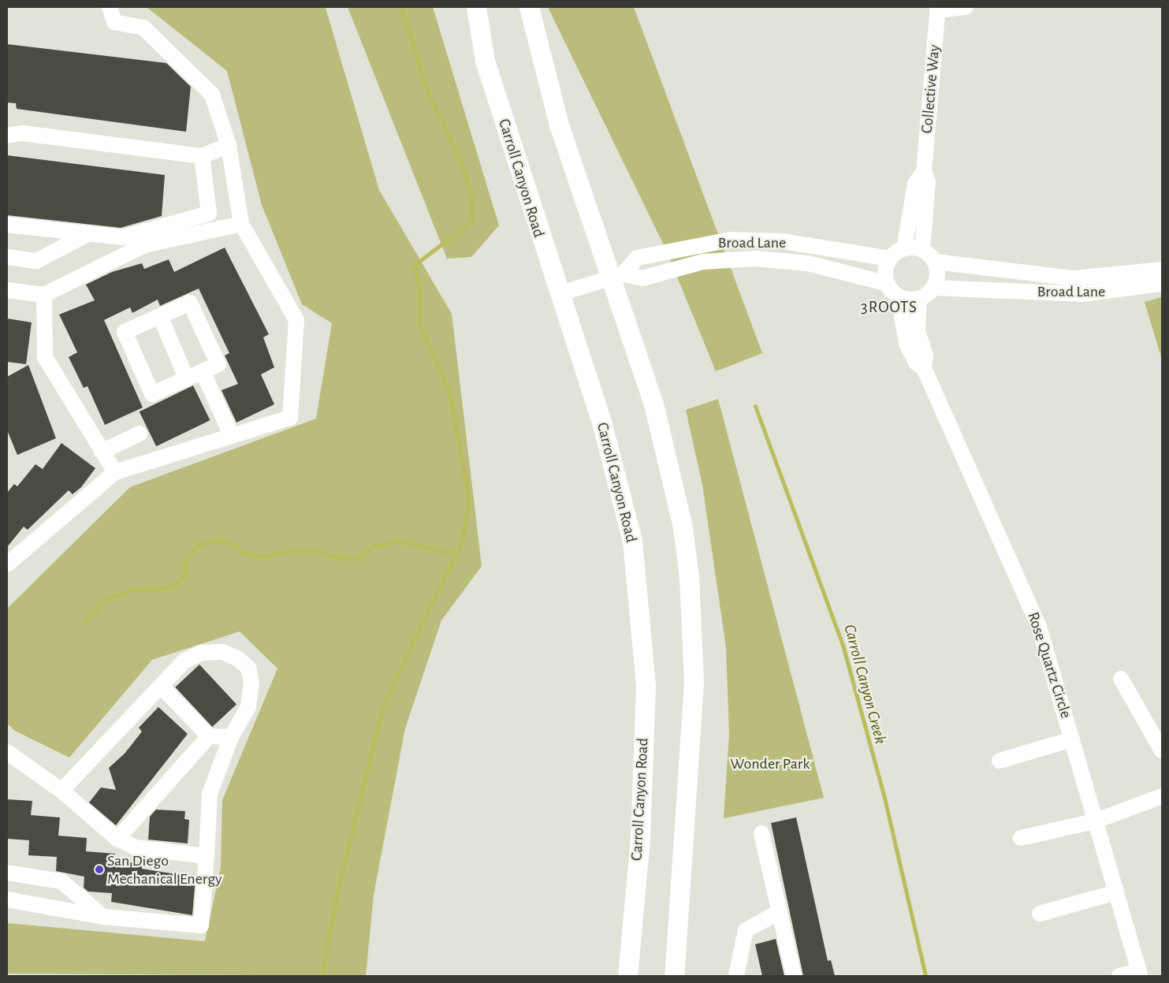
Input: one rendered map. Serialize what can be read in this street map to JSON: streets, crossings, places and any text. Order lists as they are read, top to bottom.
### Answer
{
  "streets": {
    "main road": ["Carroll Canyon Road"],
    "street": ["Collective Way", "Broad Lane", "Rose Quartz Circle"]
  },
  "crossings": [
    ["Collective Way", "Broad Lane"],
    ["Collective Way", "Rose Quartz Circle"],
    ["Carroll Canyon Road", "Broad Lane"],
    ["Broad Lane", "Rose Quartz Circle"]
  ],
  "districts": ["3ROOTS"],
  "water": ["Carroll Canyon Creek"],
  "parks": ["Wonder Park"],
  "places": ["San Diego Mechanical Energy"]
}
